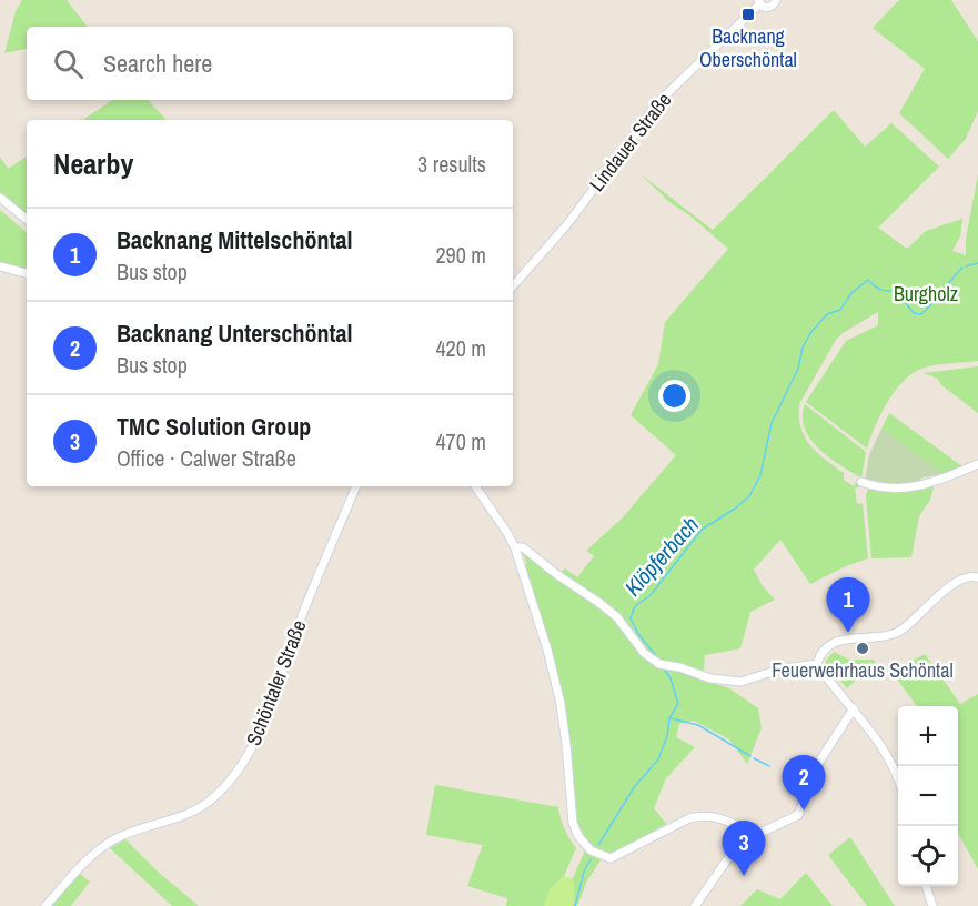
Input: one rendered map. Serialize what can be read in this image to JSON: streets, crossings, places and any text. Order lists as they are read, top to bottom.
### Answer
{
  "streets": {
    "street": ["Lindauer Straße", "Schöntaler Straße"]
  },
  "water": ["Klöpferbach"],
  "parks": ["Burgholz"],
  "places": {
    "transit": ["Backnang Oberschöntal"],
    "other": ["Feuerwehrhaus Schöntal"]
  },
  "page": {
    "search": "Search here",
    "heading": ["Nearby", "3 results"],
    "list": [
      {
        "mark": "1",
        "name": "Backnang Mittelschöntal",
        "note": "Bus stop",
        "value": "290 m"
      },
      {
        "mark": "2",
        "name": "Backnang Unterschöntal",
        "note": "Bus stop",
        "value": "420 m"
      },
      {
        "mark": "3",
        "name": "TMC Solution Group",
        "note": "Office · Calwer Straße",
        "value": "470 m"
      }
    ],
    "pins": ["1", "2", "3"],
    "map_buttons": ["+", "−"]
  }
}
